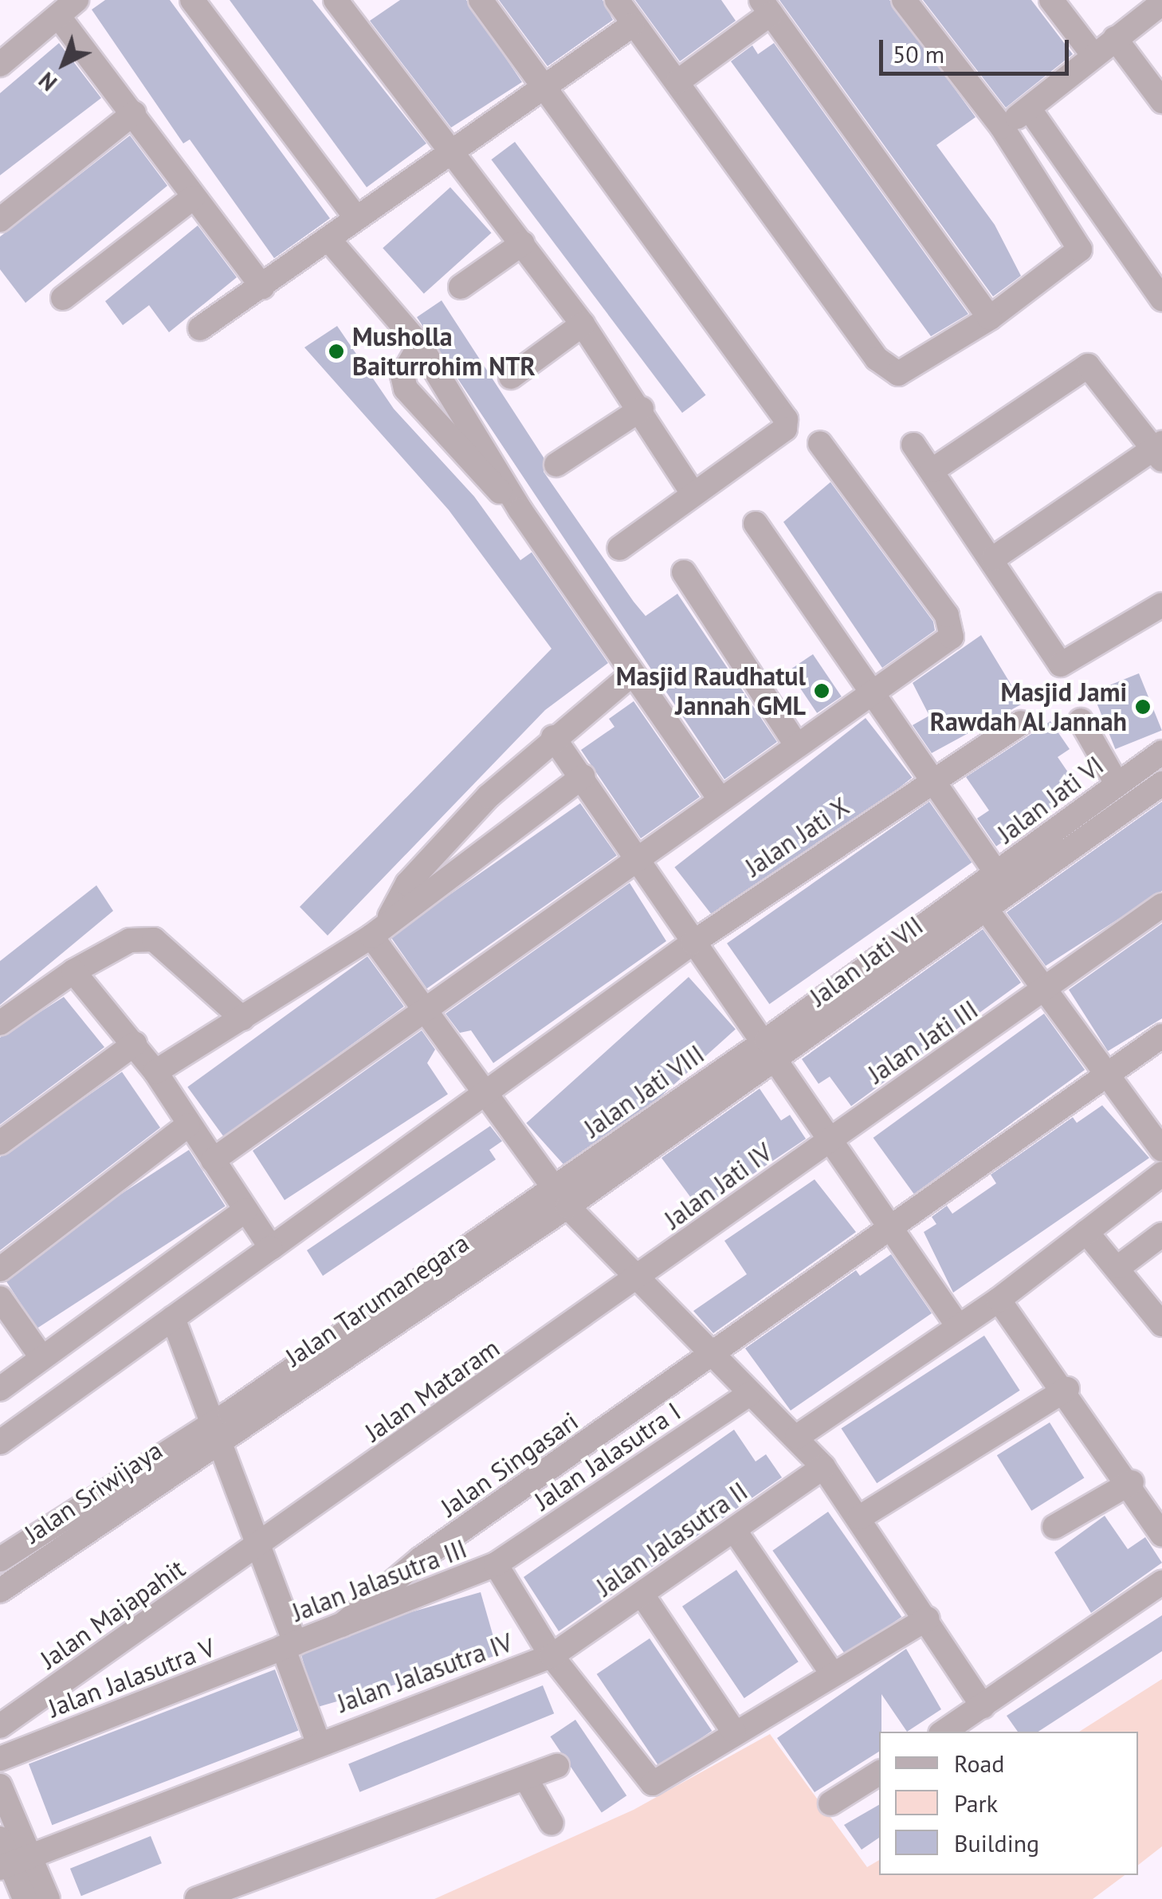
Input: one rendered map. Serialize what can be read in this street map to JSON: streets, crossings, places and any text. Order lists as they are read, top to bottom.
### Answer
{
  "streets": {
    "street": [
      "Jalan Jati VI",
      "Jalan Jati X",
      "Jalan Jati VII",
      "Jalan Jati III",
      "Jalan Jati VIII",
      "Jalan Jati IV",
      "Jalan Tarumanegara",
      "Jalan Mataram",
      "Jalan Jalasutra I",
      "Jalan Singasari",
      "Jalan Sriwijaya",
      "Jalan Jalasutra II",
      "Jalan Jalasutra III",
      "Jalan Majapahit",
      "Jalan Jalasutra IV",
      "Jalan Jalasutra V"
    ]
  },
  "crossings": [
    ["Jalan Jati VI", "Jalan Jati VII"],
    ["Jalan Jati VII", "Jalan Jati VIII"],
    ["Jalan Jati III", "Jalan Jati IV"],
    ["Jalan Jati VIII", "Jalan Tarumanegara"],
    ["Jalan Jati IV", "Jalan Mataram"],
    ["Jalan Tarumanegara", "Jalan Sriwijaya"],
    ["Jalan Mataram", "Jalan Majapahit"],
    ["Jalan Jalasutra I", "Jalan Jalasutra III"],
    ["Jalan Singasari", "Jalan Jalasutra III"],
    ["Jalan Jalasutra II", "Jalan Jalasutra IV"],
    ["Jalan Jalasutra III", "Jalan Jalasutra V"]
  ],
  "places": ["Musholla Baiturrohim NTR", "Masjid Raudhatul Jannah GML", "Masjid Jami Rawdah Al Jannah"],
  "legend": ["Road", "Park", "Building"],
  "scale_bar": "50 m",
  "north": "bottom left"
}
